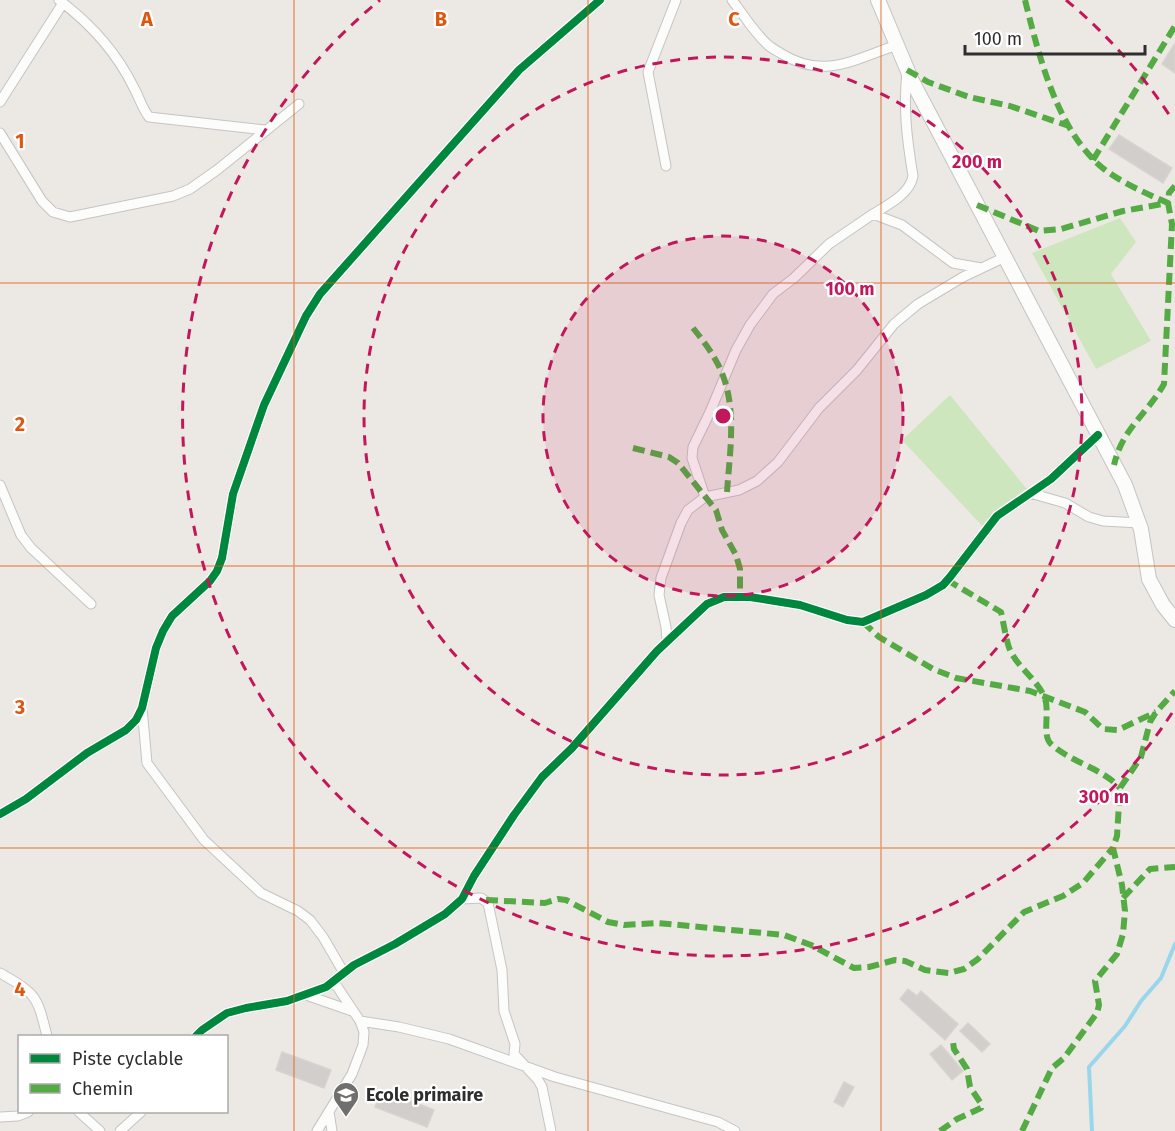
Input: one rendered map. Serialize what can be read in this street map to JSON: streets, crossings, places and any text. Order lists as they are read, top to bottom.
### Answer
{
  "places": {
    "school or university": ["Ecole primaire"]
  },
  "legend": ["Piste cyclable", "Chemin"],
  "scale_bar": "100 m",
  "grid": {
    "columns": ["A", "B", "C"],
    "rows": [
      "1",
      "2",
      "3",
      "4"
    ]
  },
  "rings": ["200 m", "100 m", "300 m"]
}
